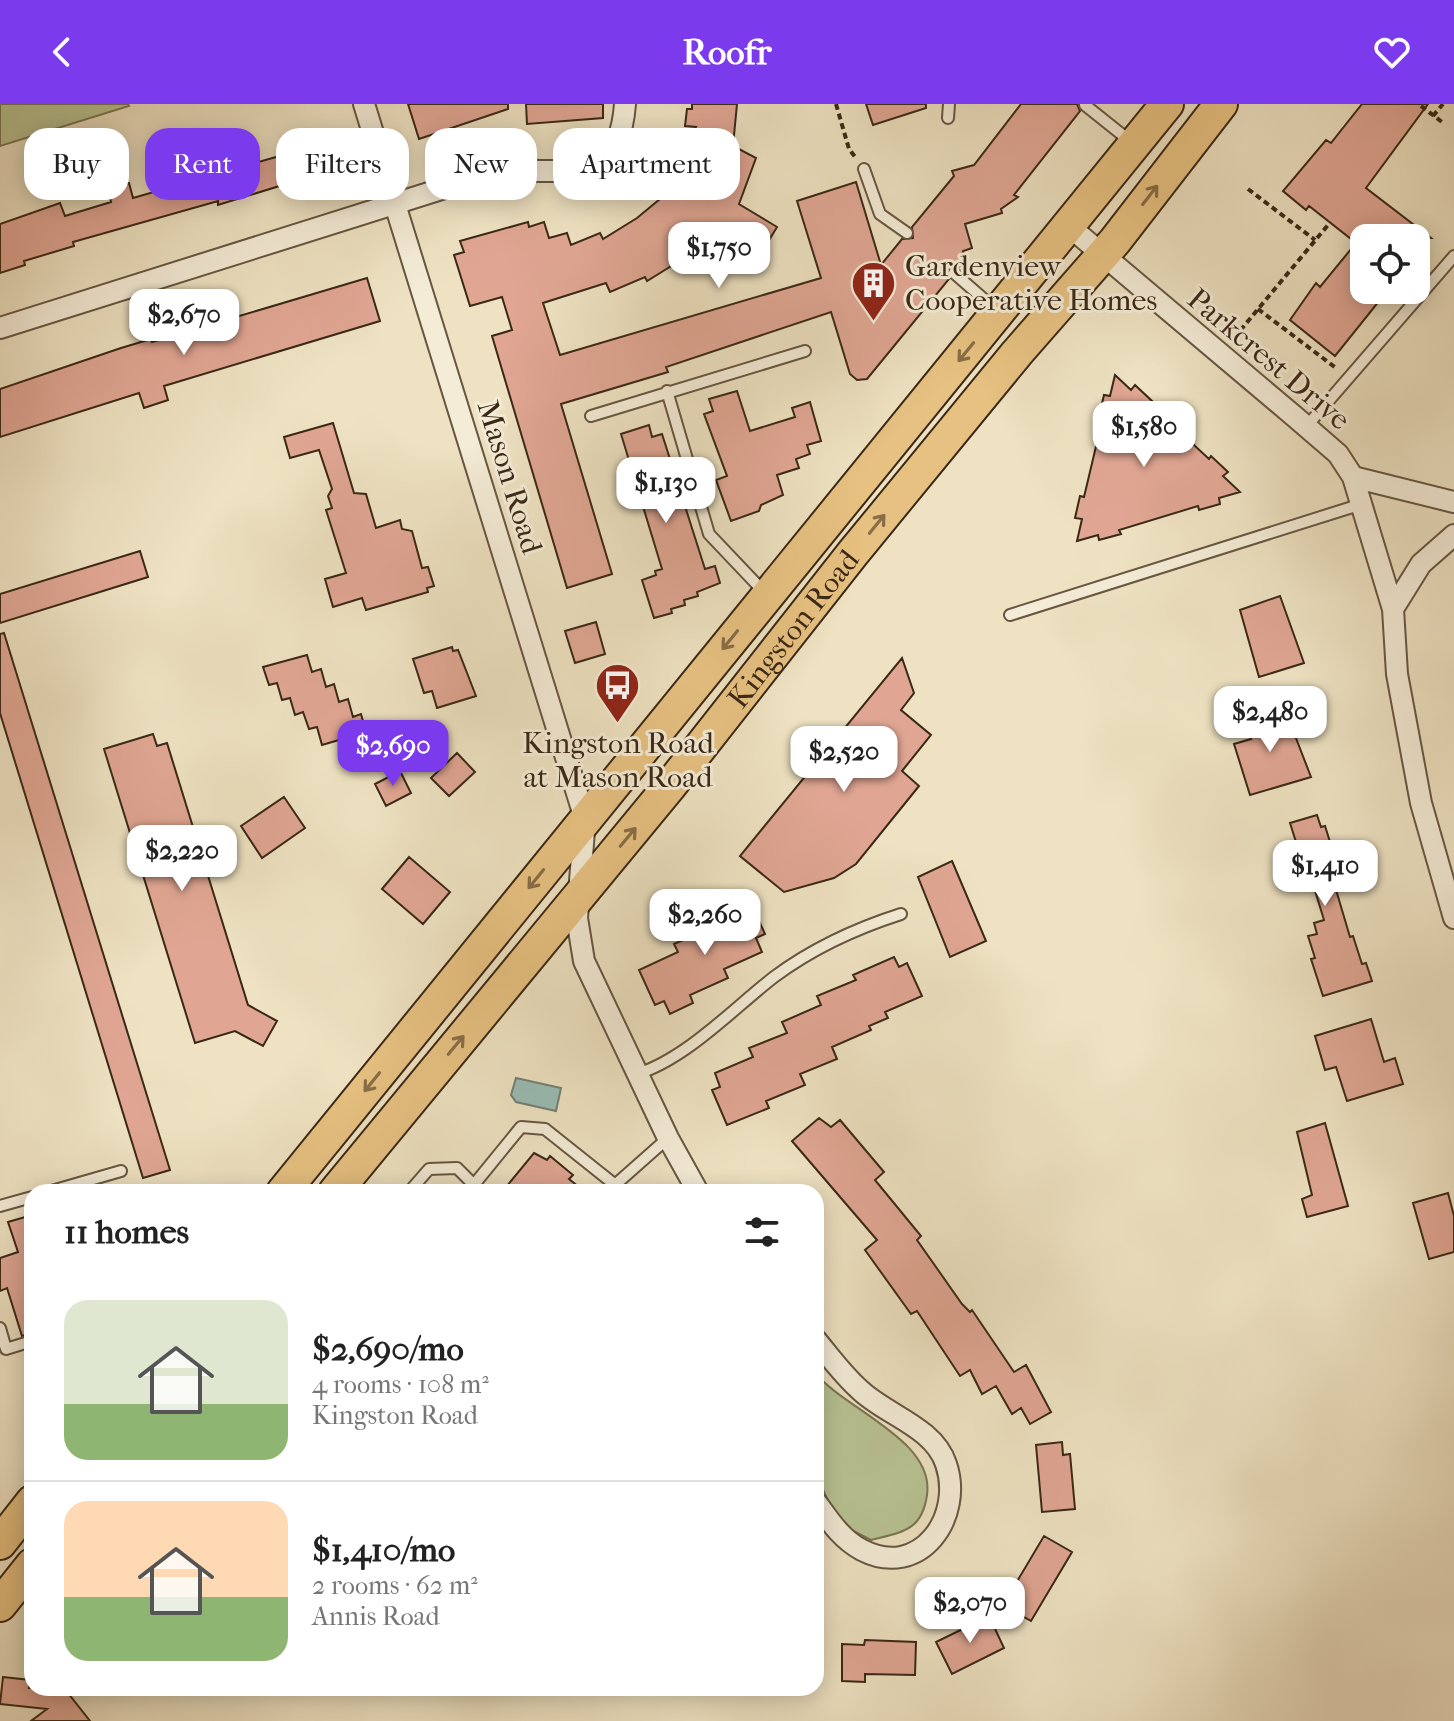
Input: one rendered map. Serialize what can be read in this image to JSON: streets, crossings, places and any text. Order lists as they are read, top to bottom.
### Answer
{
  "streets": {
    "main road": ["Kingston Road"],
    "street": ["Parkcrest Drive", "Mason Road"]
  },
  "crossings": [
    ["Parkcrest Drive", "Kingston Road"],
    ["Mason Road", "Kingston Road"]
  ],
  "places": {
    "building": ["Gardenview Cooperative Homes"],
    "bus stop": ["Kingston Road at Mason Road"]
  },
  "page": {
    "header": "Roofr",
    "chip": [
      "Buy",
      "Rent",
      "Filters",
      "New",
      "Apartment"
    ],
    "price": [
      "$1,750",
      "$2,670",
      "$1,580",
      "$1,130",
      "$2,480",
      "$2,690",
      "$2,520",
      "$2,220",
      "$1,410",
      "$2,260",
      "$2,070"
    ],
    "heading": "11 homes",
    "list": [
      {
        "name": "$2,690/mo",
        "note": "4 rooms · 108 m² · Kingston Road"
      },
      {
        "name": "$1,410/mo",
        "note": "2 rooms · 62 m² · Annis Road"
      }
    ]
  }
}
